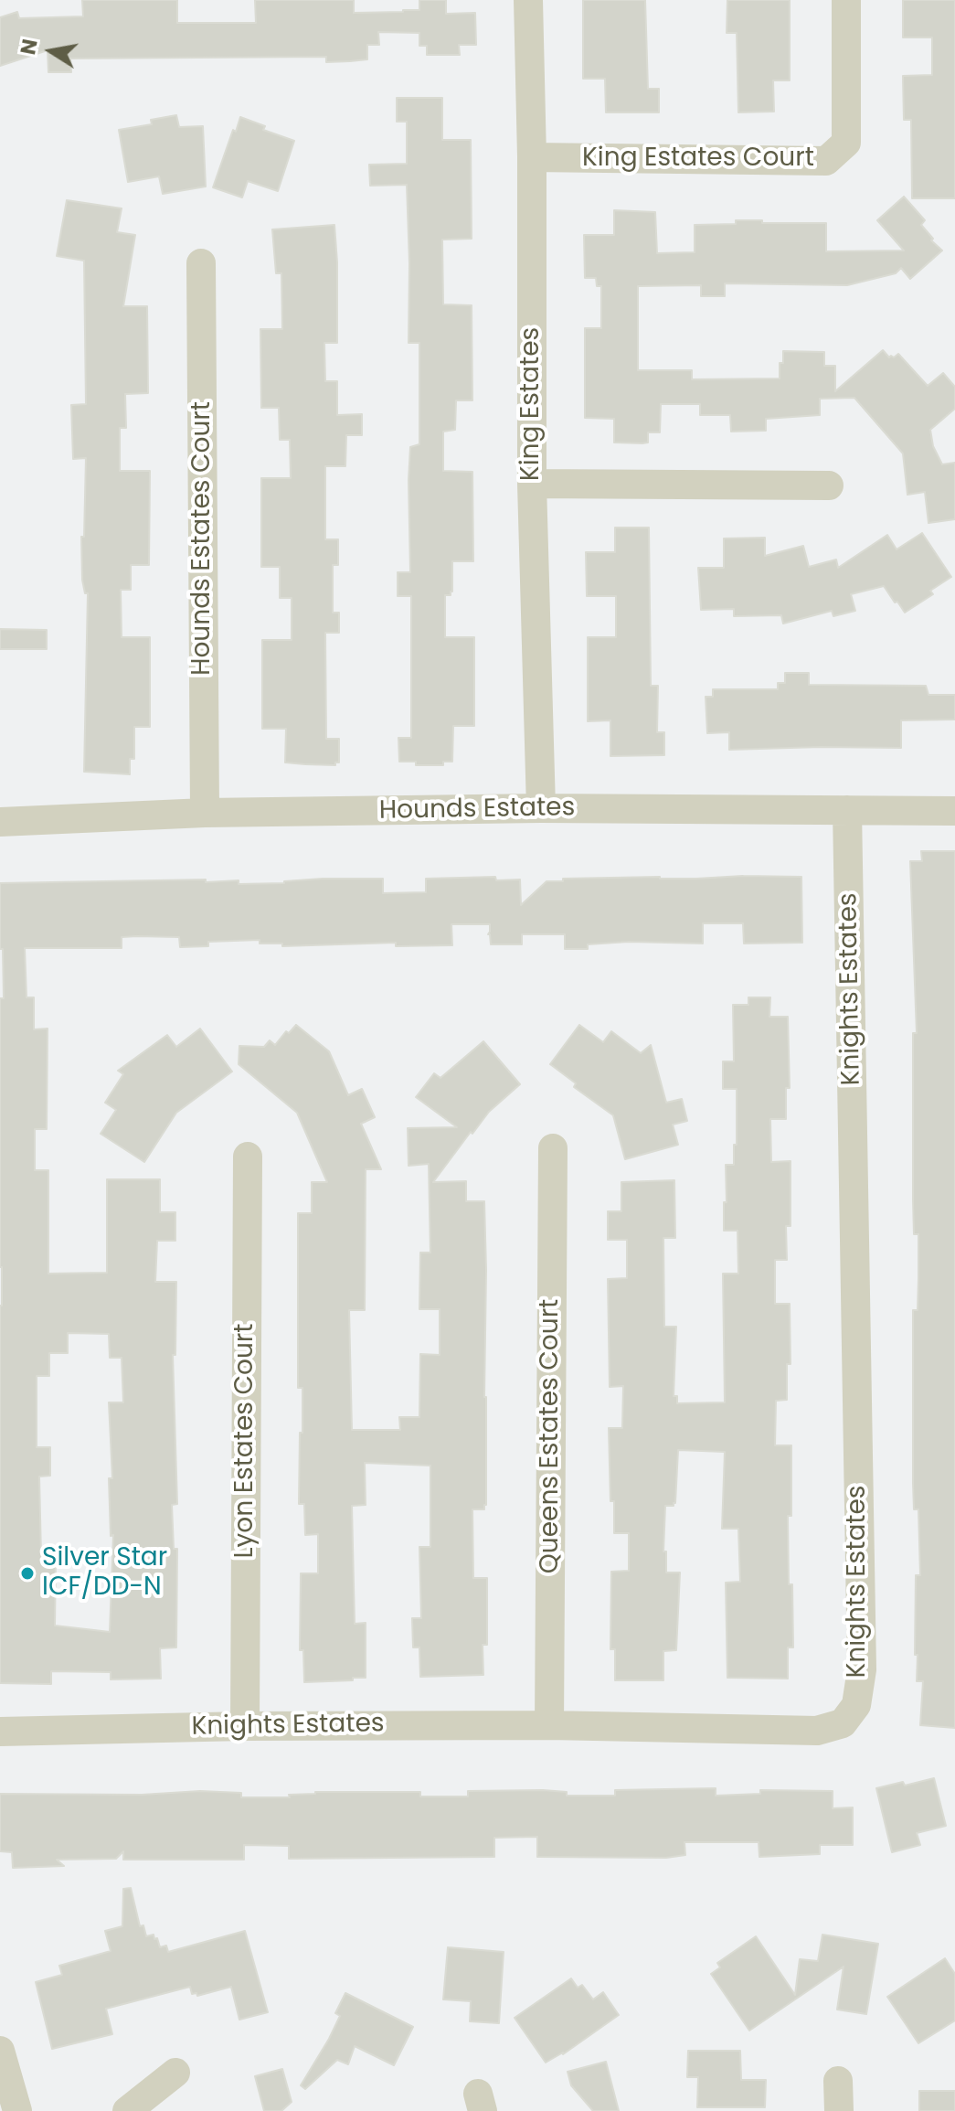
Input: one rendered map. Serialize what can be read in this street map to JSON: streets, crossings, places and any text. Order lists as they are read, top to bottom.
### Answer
{
  "streets": {
    "street": [
      "King Estates Court",
      "King Estates",
      "Hounds Estates Court",
      "Hounds Estates",
      "Knights Estates",
      "Queens Estates Court",
      "Lyon Estates Court"
    ]
  },
  "crossings": [
    ["King Estates Court", "King Estates"],
    ["King Estates", "Hounds Estates"],
    ["Hounds Estates Court", "Hounds Estates"],
    ["Hounds Estates", "Knights Estates"],
    ["Knights Estates", "Queens Estates Court"],
    ["Knights Estates", "Lyon Estates Court"]
  ],
  "places": ["Silver Star ICF/DD-N"],
  "north": "left"
}
